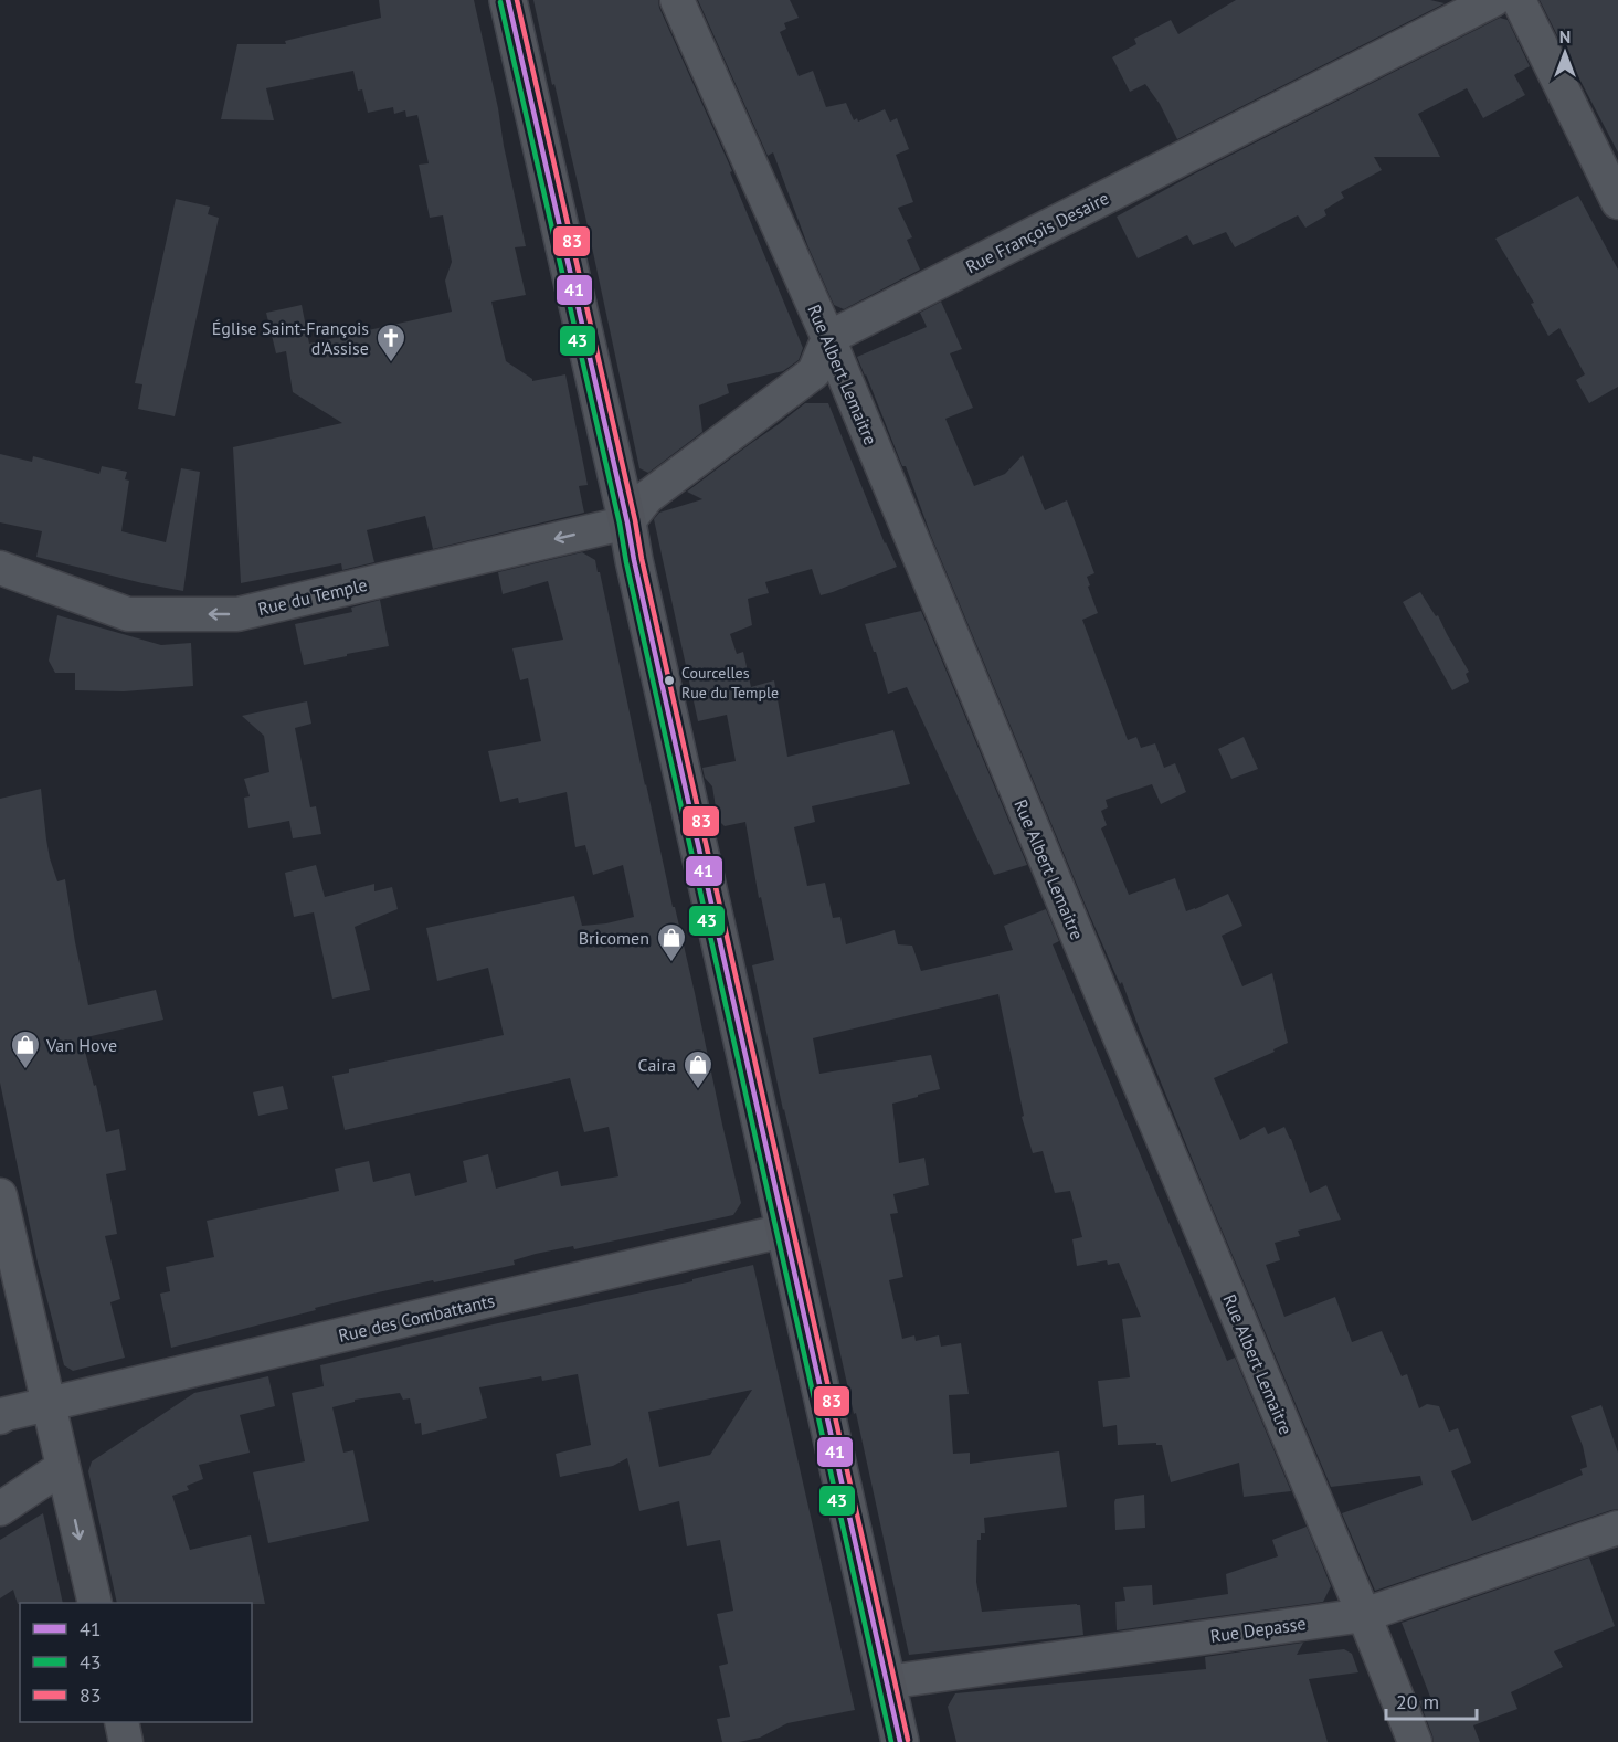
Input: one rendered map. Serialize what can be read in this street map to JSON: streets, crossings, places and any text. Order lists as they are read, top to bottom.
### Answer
{
  "streets": {
    "street": [
      "Rue François Desaire",
      "Rue Albert Lemaitre",
      "Rue du Temple",
      "Rue des Combattants",
      "Rue Depasse"
    ]
  },
  "crossings": [
    ["Rue François Desaire", "Rue Albert Lemaitre"],
    ["Rue Albert Lemaitre", "Rue Depasse"]
  ],
  "one_way": ["Rue du Temple"],
  "places": {
    "church": ["Église Saint-François d'Assise"],
    "other": ["Courcelles Rue du Temple"],
    "shop": ["Bricomen", "Van Hove", "Caira"]
  },
  "lines": ["transit line 41", "transit line 83", "transit line 43"],
  "legend": ["41", "43", "83"],
  "scale_bar": "20 m",
  "north": "top"
}
